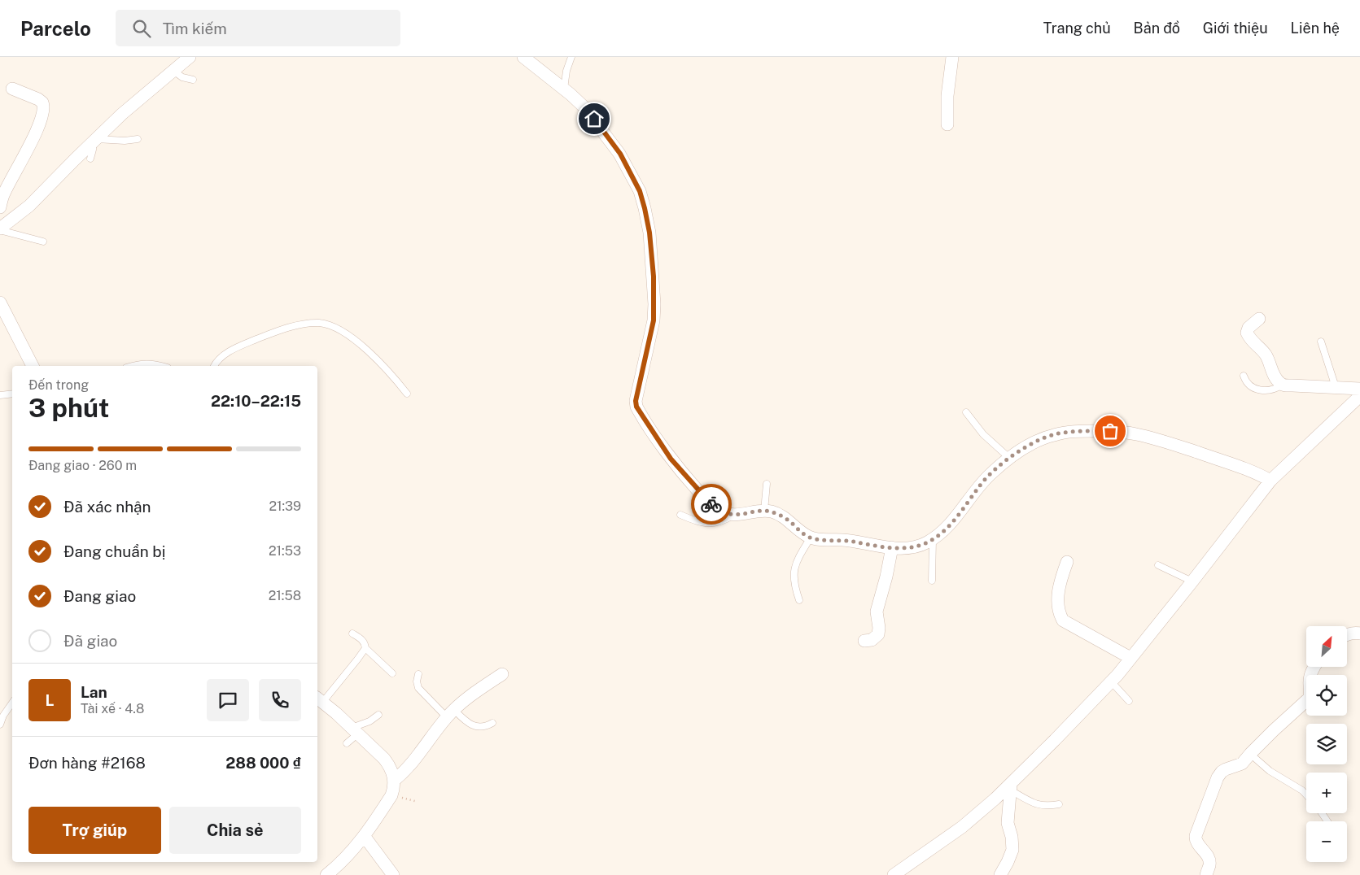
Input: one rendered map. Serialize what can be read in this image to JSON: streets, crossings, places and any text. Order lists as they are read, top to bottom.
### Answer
{
  "north": "top right",
  "page": {
    "header": "Parcelo",
    "search": "Tìm kiếm",
    "nav": [
      "Trang chủ",
      "Bản đồ",
      "Giới thiệu",
      "Liên hệ"
    ],
    "heading": ["3 phút", "Đến trong", "22:10–22:15"],
    "panel": [
      "Lan",
      "Tài xế · 4.8",
      "Đơn hàng #2168",
      "288 000 ₫"
    ],
    "bar": "Đang giao · 260 m",
    "list": [
      ["Đã xác nhận", "21:39"],
      ["Đang chuẩn bị", "21:53"],
      ["Đang giao", "21:58"],
      "Đã giao"
    ],
    "map_buttons": ["+", "−"],
    "round": "L",
    "buttons": ["Trợ giúp", "Chia sẻ"]
  }
}
